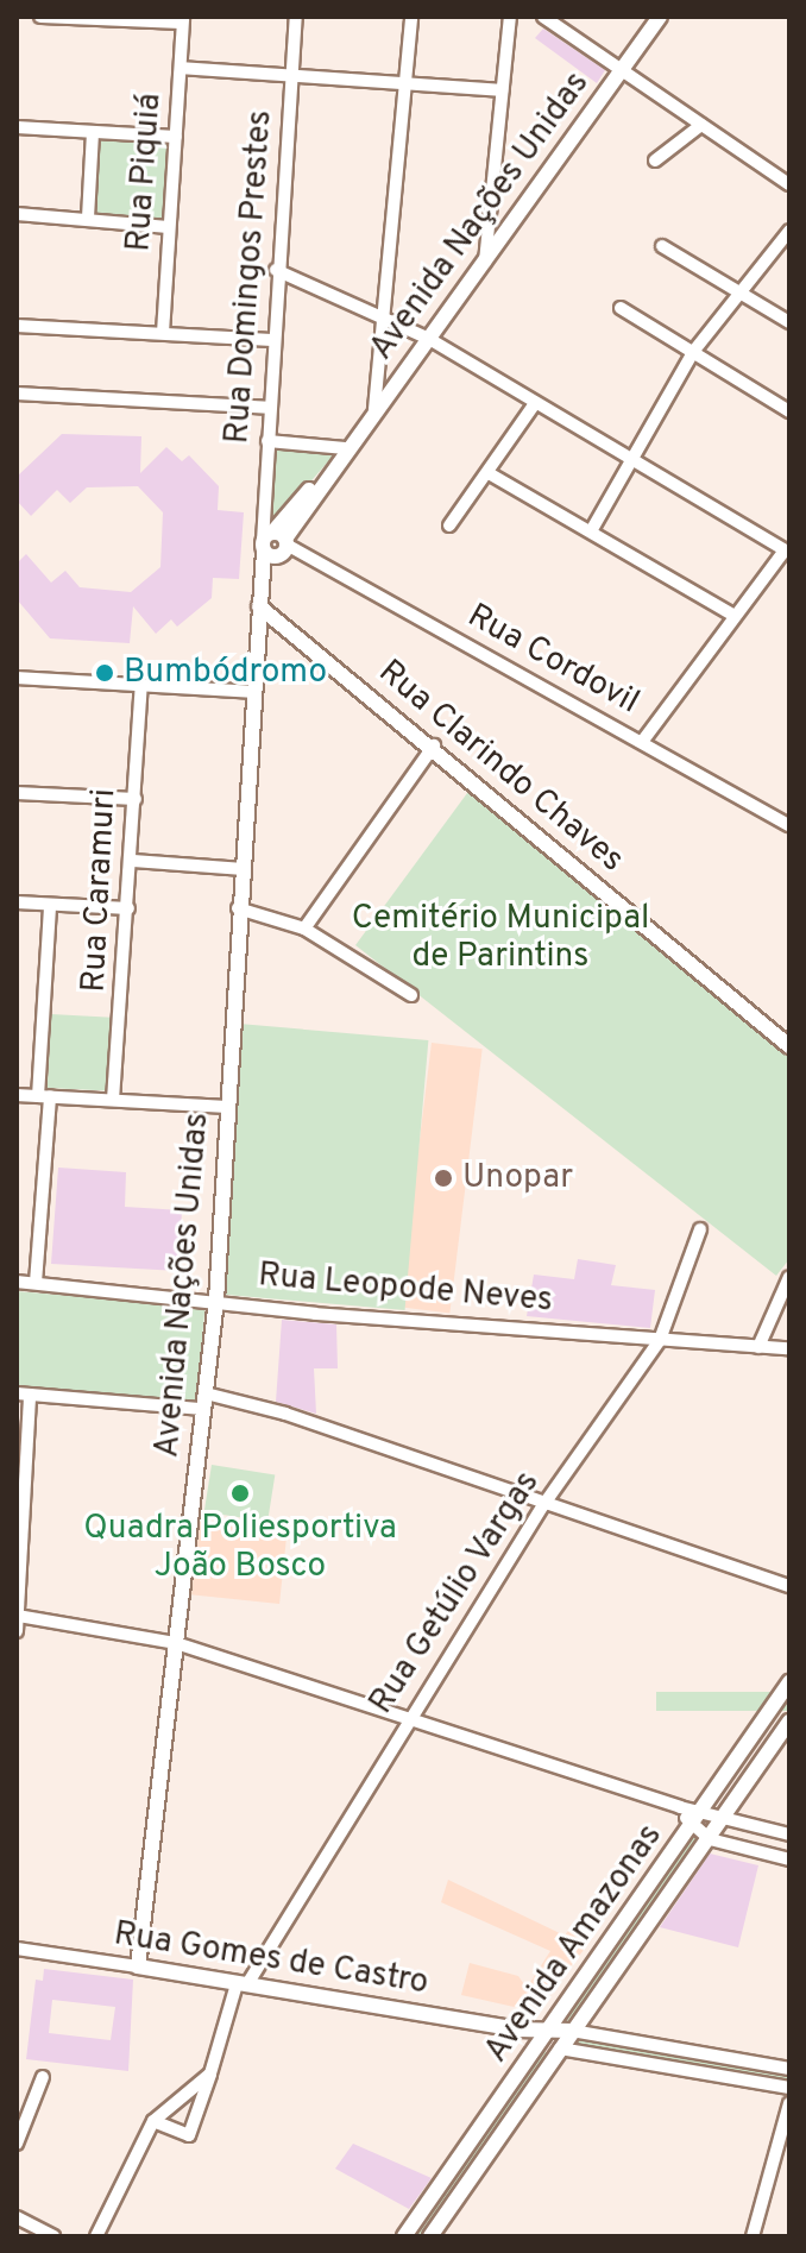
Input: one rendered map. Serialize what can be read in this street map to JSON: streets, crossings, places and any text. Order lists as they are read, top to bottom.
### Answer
{
  "streets": {
    "street": [
      "Rua Piquiá",
      "Avenida Nações Unidas",
      "Rua Domingos Prestes",
      "Rua Cordovil",
      "Rua Clarindo Chaves",
      "Rua Caramuri",
      "Rua Leopode Neves",
      "Rua Getúlio Vargas",
      "Avenida Amazonas",
      "Rua Gomes de Castro"
    ]
  },
  "crossings": [
    ["Avenida Nações Unidas", "Rua Domingos Prestes"],
    ["Avenida Nações Unidas", "Rua Cordovil"],
    ["Avenida Nações Unidas", "Rua Clarindo Chaves"],
    ["Avenida Nações Unidas", "Rua Leopode Neves"],
    ["Avenida Nações Unidas", "Rua Gomes de Castro"],
    ["Rua Domingos Prestes", "Rua Cordovil"],
    ["Rua Leopode Neves", "Rua Getúlio Vargas"],
    ["Rua Getúlio Vargas", "Rua Gomes de Castro"],
    ["Avenida Amazonas", "Rua Gomes de Castro"]
  ],
  "parks": ["Cemitério Municipal de Parintins"],
  "places": ["Bumbódromo", "Unopar", "Quadra Poliesportiva João Bosco"]
}
